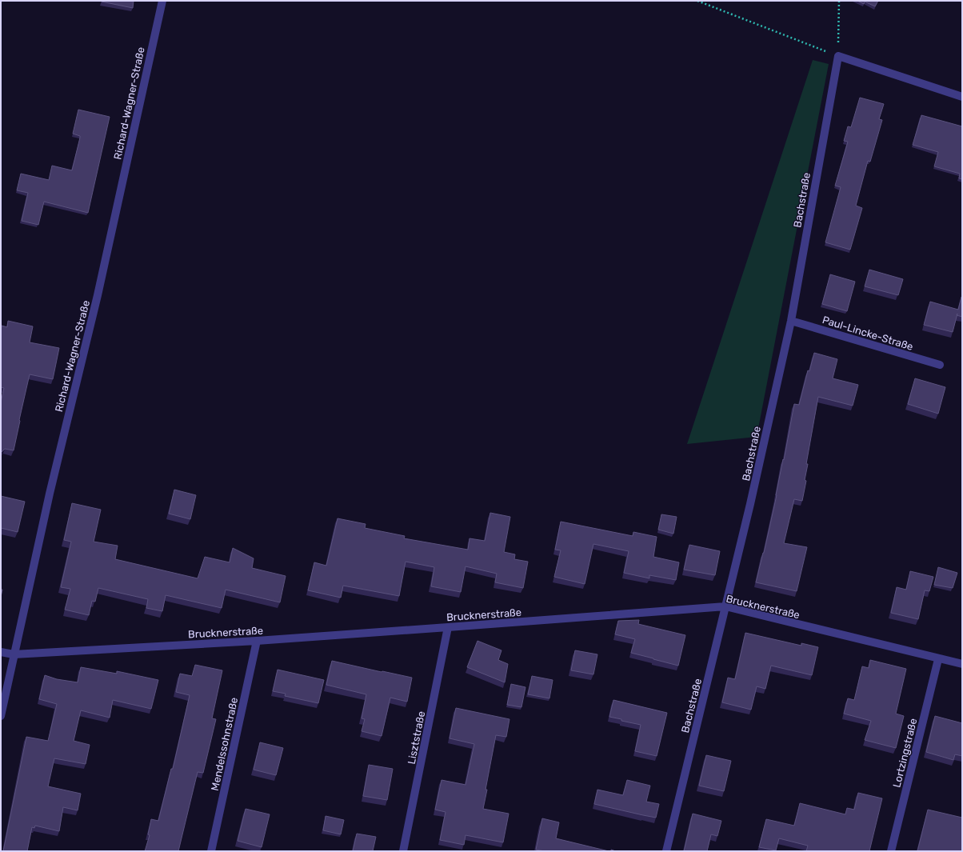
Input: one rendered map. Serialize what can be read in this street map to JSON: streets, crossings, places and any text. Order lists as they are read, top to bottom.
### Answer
{
  "streets": {
    "street": [
      "Richard-Wagner-Straße",
      "Bachstraße",
      "Paul-Lincke-Straße",
      "Brucknerstraße",
      "Lisztstraße",
      "Mendelssohnstraße",
      "Lortzingstraße"
    ]
  },
  "crossings": [
    ["Richard-Wagner-Straße", "Brucknerstraße"],
    ["Bachstraße", "Paul-Lincke-Straße"],
    ["Bachstraße", "Brucknerstraße"],
    ["Brucknerstraße", "Lisztstraße"],
    ["Brucknerstraße", "Mendelssohnstraße"],
    ["Brucknerstraße", "Lortzingstraße"]
  ]
}
